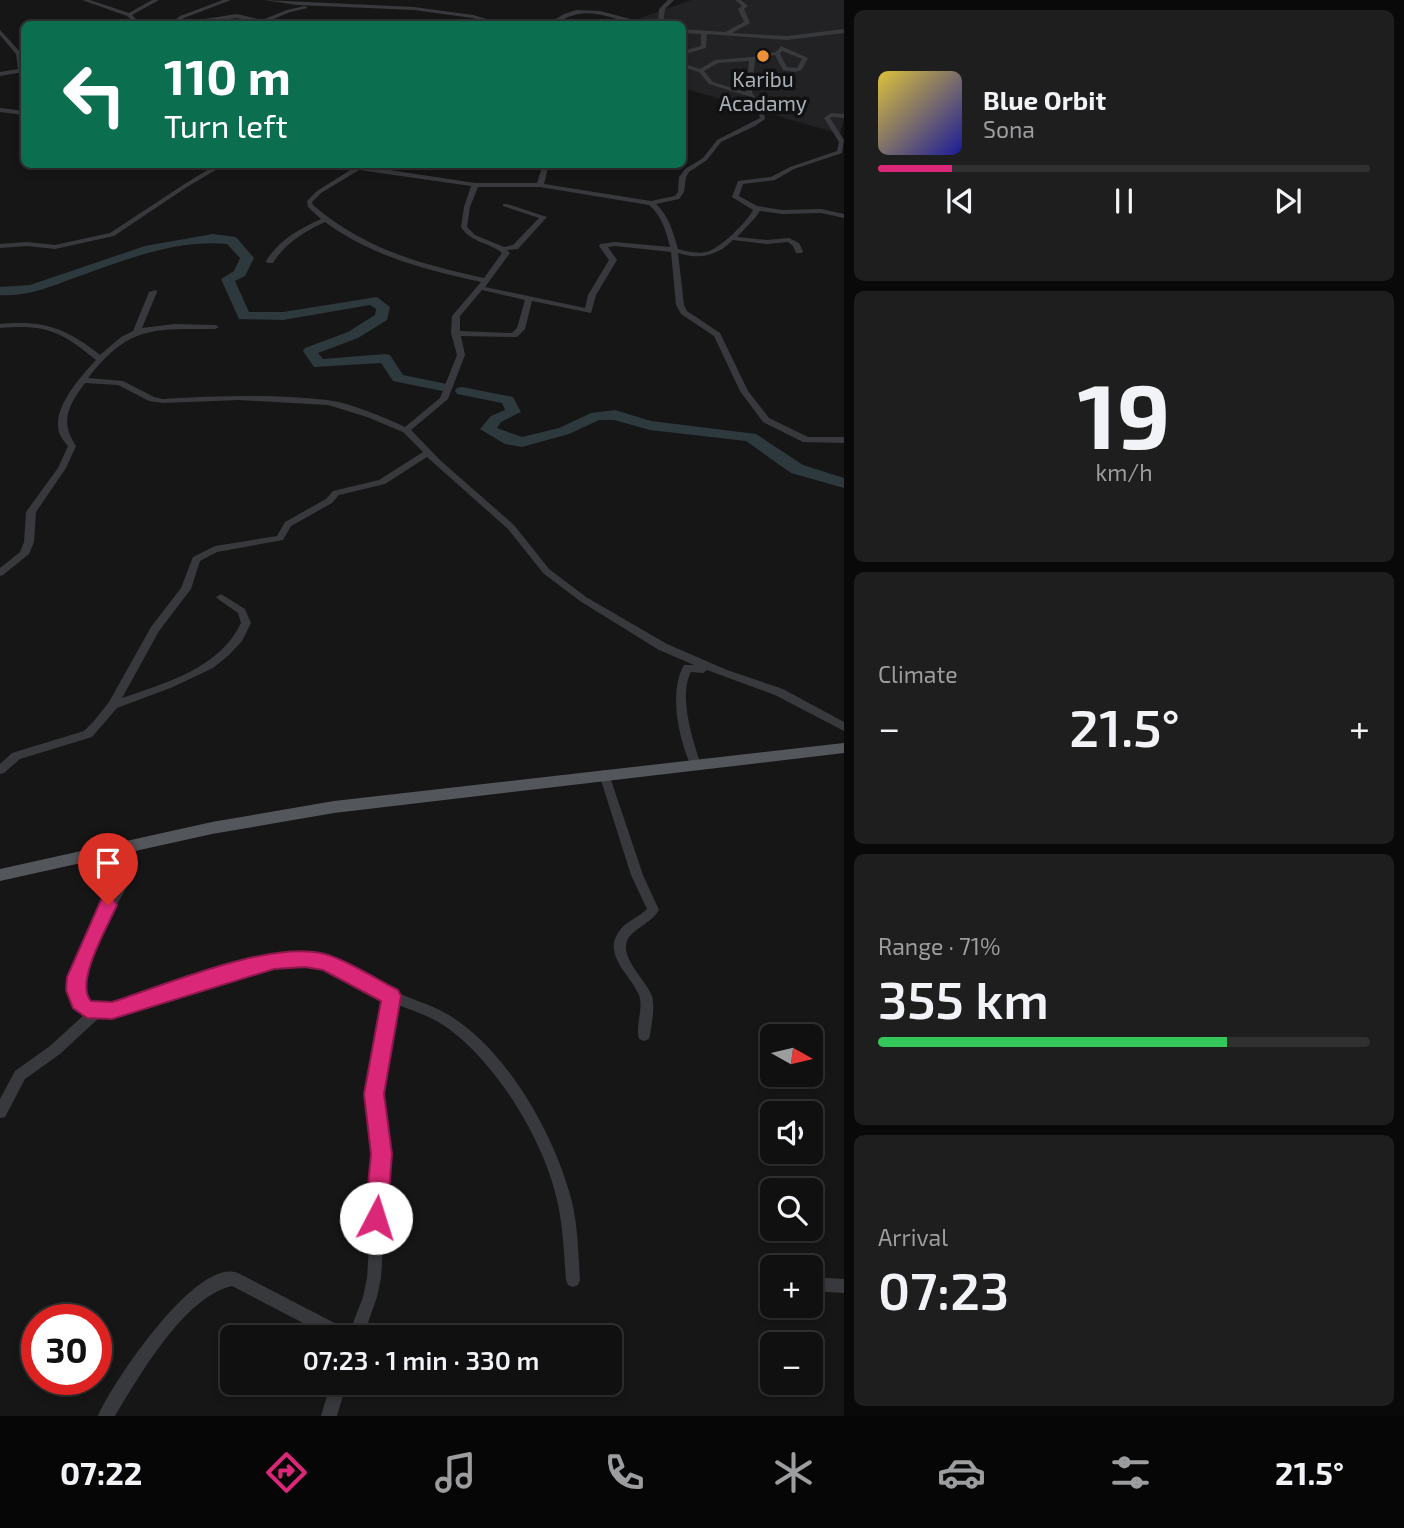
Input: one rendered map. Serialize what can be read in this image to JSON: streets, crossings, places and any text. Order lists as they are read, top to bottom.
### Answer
{
  "places": ["Karibu Acadamy"],
  "north": "right",
  "page": {
    "turn": ["110 m", "Turn left"],
    "song": ["Blue Orbit", "Sona"],
    "tile": [
      ["19", "km/h"],
      "Climate",
      ["Range · 71%", "355 km"],
      ["Arrival", "07:23"]
    ],
    "heat": ["−", "21.5°", "+"],
    "map_buttons": ["+", "−"],
    "limit": "30",
    "trip": "07:23 · 1 min · 330 m",
    "tabs": ["07:22", "21.5°"]
  }
}
